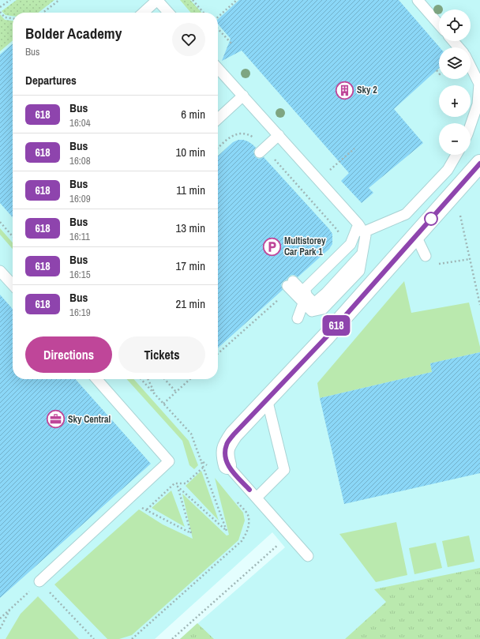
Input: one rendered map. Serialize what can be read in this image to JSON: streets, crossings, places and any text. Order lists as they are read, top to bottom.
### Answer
{
  "places": {
    "building": ["Sky 2"],
    "parking": ["Multistorey Car Park 1"],
    "office": ["Sky Central"]
  },
  "lines": ["bus line 618"],
  "page": {
    "on_map": "618",
    "map_buttons": ["+", "−"],
    "heading": [
      ["Bolder Academy", "Bus"],
      "Departures"
    ],
    "list": [
      {
        "mark": "618",
        "name": "Bus",
        "note": "16:04",
        "value": "6 min"
      },
      {
        "mark": "618",
        "name": "Bus",
        "note": "16:08",
        "value": "10 min"
      },
      {
        "mark": "618",
        "name": "Bus",
        "note": "16:09",
        "value": "11 min"
      },
      {
        "mark": "618",
        "name": "Bus",
        "note": "16:11",
        "value": "13 min"
      },
      {
        "mark": "618",
        "name": "Bus",
        "note": "16:15",
        "value": "17 min"
      },
      {
        "mark": "618",
        "name": "Bus",
        "note": "16:19",
        "value": "21 min"
      }
    ],
    "buttons": ["Directions", "Tickets"]
  }
}
